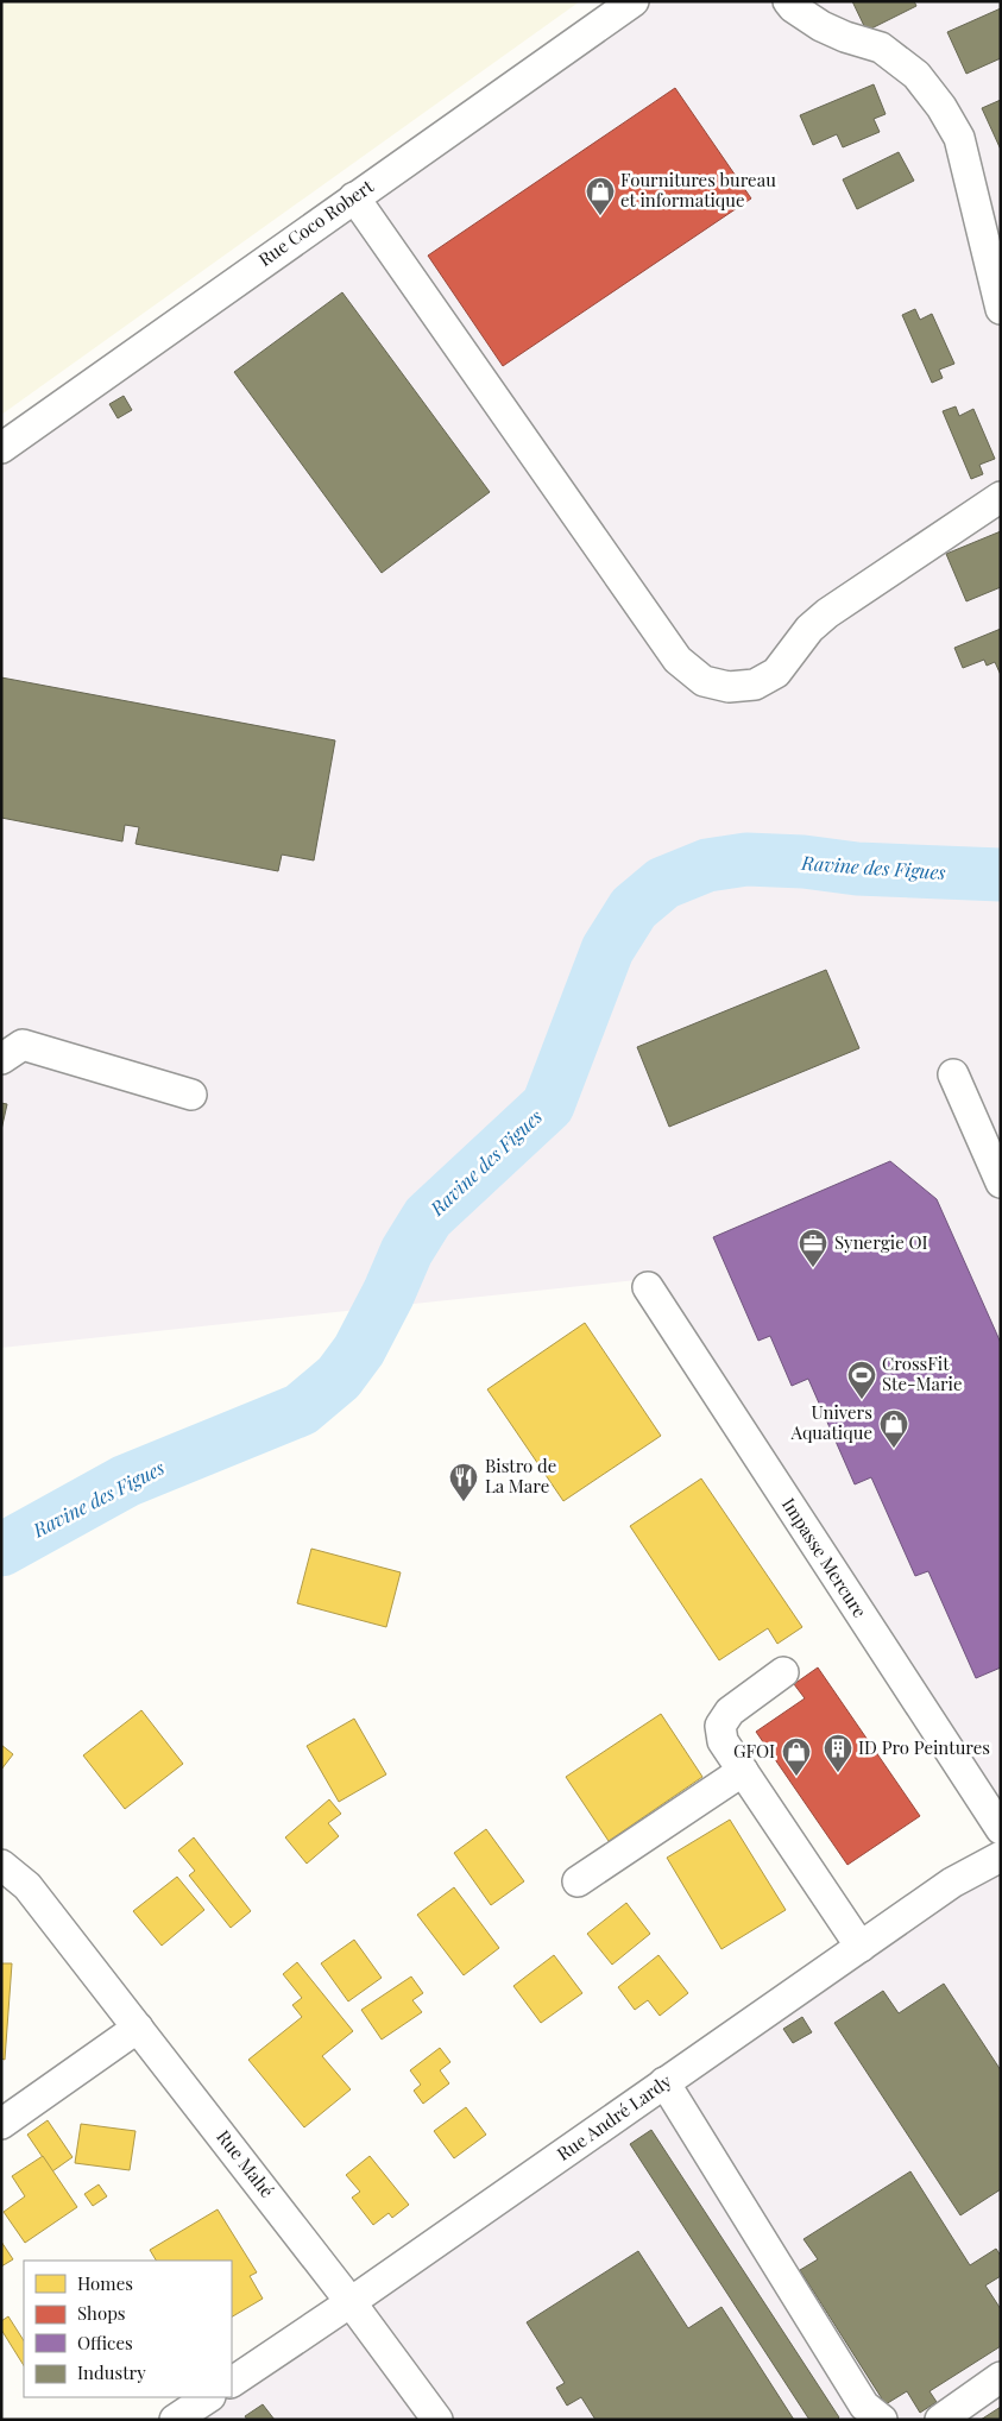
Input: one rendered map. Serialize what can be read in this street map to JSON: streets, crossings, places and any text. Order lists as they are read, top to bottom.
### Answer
{
  "streets": {
    "street": [
      "Rue Coco Robert",
      "Impasse Mercure",
      "Rue André Lardy",
      "Rue Mahé"
    ]
  },
  "crossings": [
    ["Rue André Lardy", "Rue Mahé"]
  ],
  "water": ["Ravine des Figues"],
  "places": {
    "shop": ["Fournitures bureau et informatique", "Univers Aquatique", "GFOI"],
    "office": ["Synergie OI"],
    "sports": ["CrossFit Ste-Marie"],
    "restaurant": ["Bistro de La Mare"],
    "building": ["ID Pro Peintures"]
  },
  "legend": [
    "Homes",
    "Shops",
    "Offices",
    "Industry"
  ]
}
